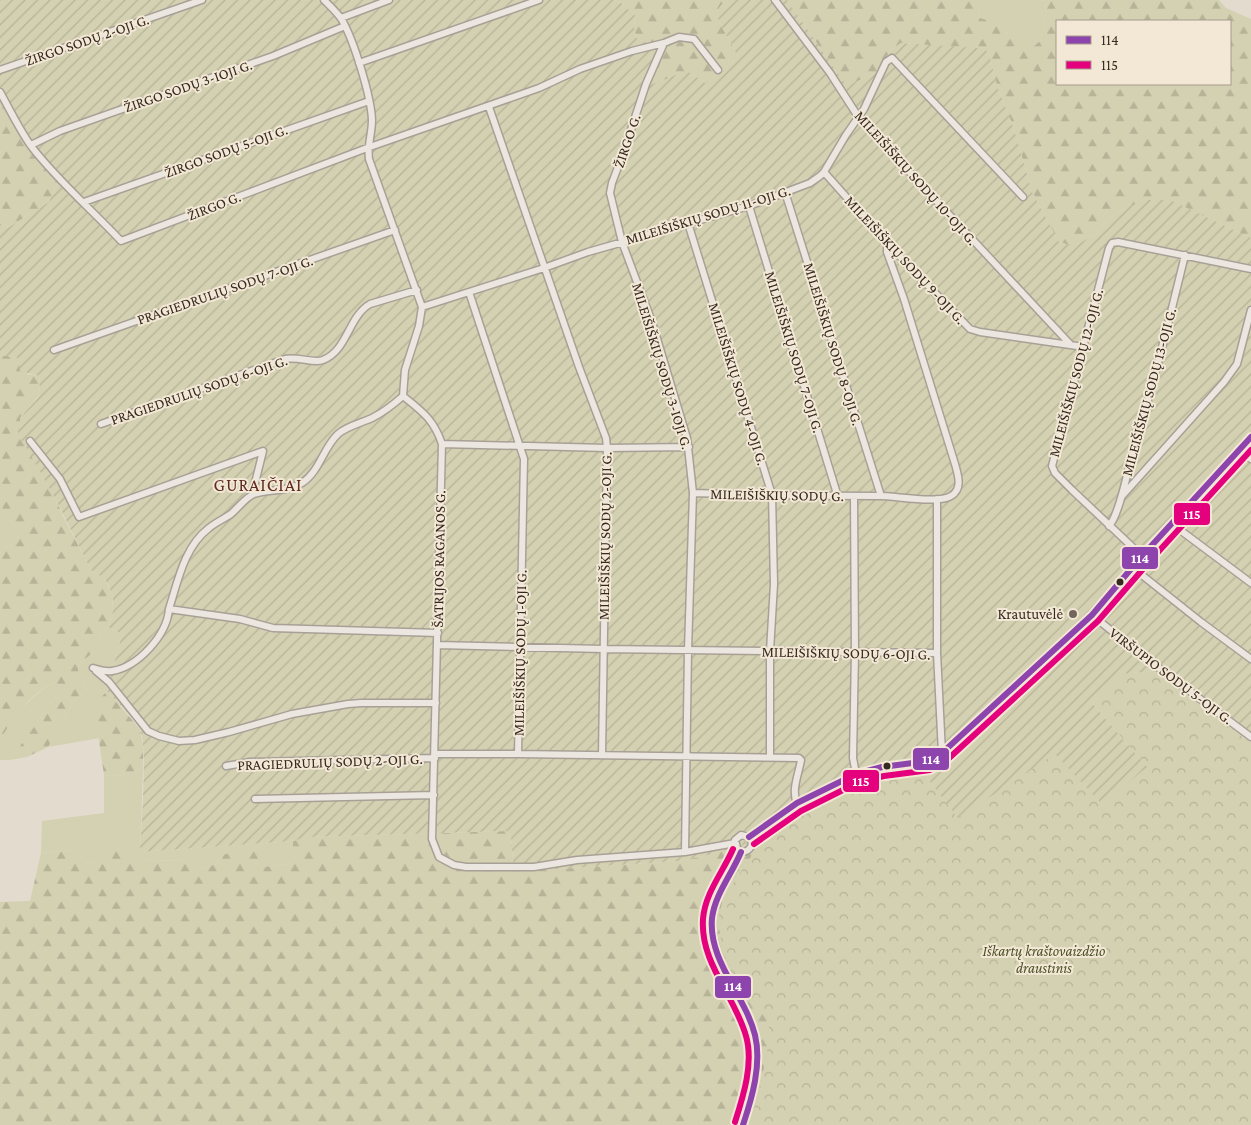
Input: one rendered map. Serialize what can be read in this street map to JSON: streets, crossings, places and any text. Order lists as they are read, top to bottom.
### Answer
{
  "streets": {
    "street": [
      "ŽIRGO SODŲ 2-OJI G.",
      "ŽIRGO SODŲ 3-IOJI G.",
      "ŽIRGO G.",
      "ŽIRGO SODŲ 5-OJI G.",
      "MILEIŠIŠKIŲ SODŲ 10-OJI G.",
      "MILEIŠIŠKIŲ SODŲ 11-OJI G.",
      "MILEIŠIŠKIŲ SODŲ 9-OJI G.",
      "PRAGIEDRULIŲ SODŲ 7-OJI G.",
      "MILEIŠIŠKIŲ SODŲ 8-OJI G.",
      "MILEIŠIŠKIŲ SODŲ 7-OJI G.",
      "MILEIŠIŠKIŲ SODŲ 3-IOJI G.",
      "MILEIŠIŠKIŲ SODŲ 12-OJI G.",
      "MILEIŠIŠKIŲ SODŲ 4-OJI G.",
      "PRAGIEDRULIŲ SODŲ 6-OJI G.",
      "MILEIŠIŠKIŲ SODŲ 13-OJI G.",
      "MILEIŠIŠKIŲ SODŲ G.",
      "MILEIŠIŠKIŲ SODŲ 2-OJI G.",
      "ŠATRIJOS RAGANOS G.",
      "MILEIŠIŠKIŲ SODŲ 1-OJI G.",
      "MILEIŠIŠKIŲ SODŲ 6-OJI G.",
      "VIRŠUPIO SODŲ 5-OJI G.",
      "PRAGIEDRULIŲ SODŲ 2-OJI G."
    ]
  },
  "crossings": [
    ["ŽIRGO SODŲ 3-IOJI G.", "ŽIRGO G."],
    ["ŽIRGO G.", "ŽIRGO SODŲ 5-OJI G."],
    ["ŽIRGO G.", "MILEIŠIŠKIŲ SODŲ 11-OJI G."],
    ["ŽIRGO G.", "MILEIŠIŠKIŲ SODŲ 3-IOJI G."],
    ["MILEIŠIŠKIŲ SODŲ 10-OJI G.", "MILEIŠIŠKIŲ SODŲ 11-OJI G."],
    ["MILEIŠIŠKIŲ SODŲ 10-OJI G.", "MILEIŠIŠKIŲ SODŲ 9-OJI G."],
    ["MILEIŠIŠKIŲ SODŲ 11-OJI G.", "MILEIŠIŠKIŲ SODŲ 9-OJI G."],
    ["MILEIŠIŠKIŲ SODŲ 11-OJI G.", "MILEIŠIŠKIŲ SODŲ 8-OJI G."],
    ["MILEIŠIŠKIŲ SODŲ 11-OJI G.", "MILEIŠIŠKIŲ SODŲ 7-OJI G."],
    ["MILEIŠIŠKIŲ SODŲ 11-OJI G.", "MILEIŠIŠKIŲ SODŲ 3-IOJI G."],
    ["MILEIŠIŠKIŲ SODŲ 11-OJI G.", "MILEIŠIŠKIŲ SODŲ 4-OJI G."],
    ["MILEIŠIŠKIŲ SODŲ 11-OJI G.", "MILEIŠIŠKIŲ SODŲ 2-OJI G."],
    ["MILEIŠIŠKIŲ SODŲ 11-OJI G.", "MILEIŠIŠKIŲ SODŲ 1-OJI G."],
    ["MILEIŠIŠKIŲ SODŲ 9-OJI G.", "MILEIŠIŠKIŲ SODŲ 12-OJI G."],
    ["MILEIŠIŠKIŲ SODŲ 9-OJI G.", "MILEIŠIŠKIŲ SODŲ G."],
    ["MILEIŠIŠKIŲ SODŲ 8-OJI G.", "MILEIŠIŠKIŲ SODŲ G."],
    ["MILEIŠIŠKIŲ SODŲ 7-OJI G.", "MILEIŠIŠKIŲ SODŲ G."],
    ["MILEIŠIŠKIŲ SODŲ 3-IOJI G.", "MILEIŠIŠKIŲ SODŲ G."],
    ["MILEIŠIŠKIŲ SODŲ 12-OJI G.", "MILEIŠIŠKIŲ SODŲ 13-OJI G."],
    ["MILEIŠIŠKIŲ SODŲ 4-OJI G.", "MILEIŠIŠKIŲ SODŲ G."],
    ["MILEIŠIŠKIŲ SODŲ 4-OJI G.", "MILEIŠIŠKIŲ SODŲ 1-OJI G."],
    ["MILEIŠIŠKIŲ SODŲ 4-OJI G.", "MILEIŠIŠKIŲ SODŲ 6-OJI G."],
    ["MILEIŠIŠKIŲ SODŲ G.", "ŠATRIJOS RAGANOS G."],
    ["MILEIŠIŠKIŲ SODŲ G.", "MILEIŠIŠKIŲ SODŲ 1-OJI G."],
    ["MILEIŠIŠKIŲ SODŲ G.", "MILEIŠIŠKIŲ SODŲ 6-OJI G."],
    ["MILEIŠIŠKIŲ SODŲ 2-OJI G.", "MILEIŠIŠKIŲ SODŲ 1-OJI G."],
    ["MILEIŠIŠKIŲ SODŲ 2-OJI G.", "MILEIŠIŠKIŲ SODŲ 6-OJI G."],
    ["ŠATRIJOS RAGANOS G.", "MILEIŠIŠKIŲ SODŲ 6-OJI G."],
    ["ŠATRIJOS RAGANOS G.", "PRAGIEDRULIŲ SODŲ 2-OJI G."],
    ["MILEIŠIŠKIŲ SODŲ 1-OJI G.", "MILEIŠIŠKIŲ SODŲ 6-OJI G."],
    ["MILEIŠIŠKIŲ SODŲ 1-OJI G.", "PRAGIEDRULIŲ SODŲ 2-OJI G."]
  ],
  "districts": ["GURAIČIAI"],
  "parks": ["Iškartų kraštovaizdžio draustinis"],
  "places": ["Krautuvėlė"],
  "lines": ["transit line 114", "transit line 115"],
  "legend": ["114", "115"]
}
